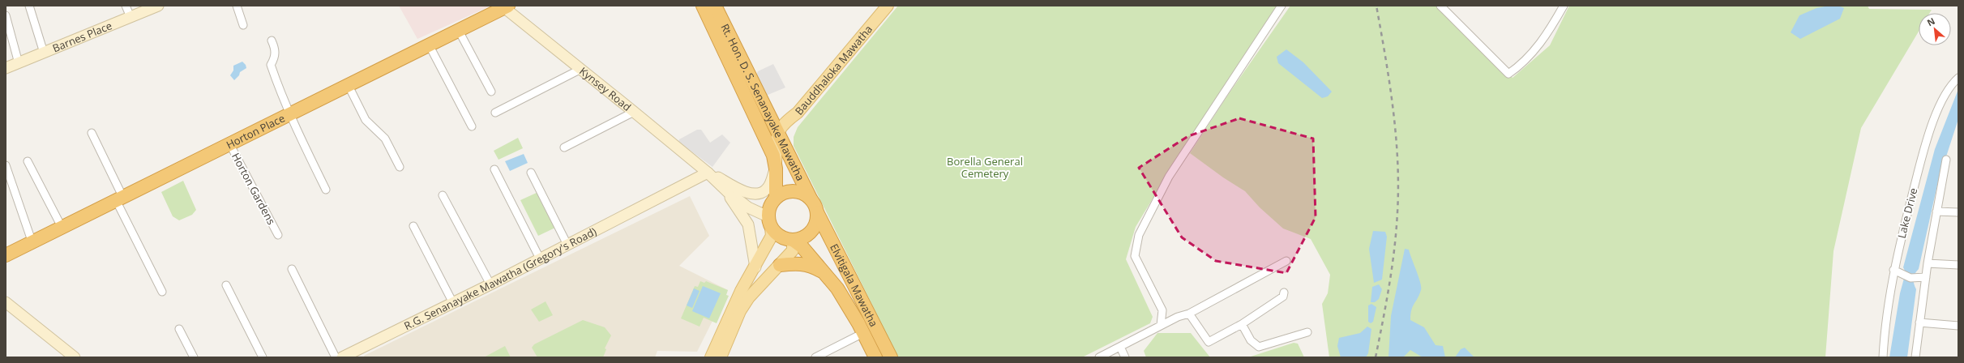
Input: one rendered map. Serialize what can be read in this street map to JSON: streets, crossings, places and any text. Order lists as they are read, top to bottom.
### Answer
{
  "streets": {
    "highway": ["Rt. Hon. D. S. Senanayake Mawatha", "Horton Place", "Elvitigala Mawatha"],
    "main road": ["Bauddhaloka Mawatha"],
    "street": [
      "Barnes Place",
      "Kynsey Road",
      "Horton Gardens",
      "Lake Drive",
      "R.G. Senanayake Mawatha (Gregory's Road)"
    ]
  },
  "crossings": [
    ["Bauddhaloka Mawatha", "Rt. Hon. D. S. Senanayake Mawatha"],
    ["Kynsey Road", "Rt. Hon. D. S. Senanayake Mawatha"],
    ["Kynsey Road", "Horton Place"],
    ["Kynsey Road", "R.G. Senanayake Mawatha (Gregory's Road)"],
    ["Kynsey Road", "Elvitigala Mawatha"],
    ["Rt. Hon. D. S. Senanayake Mawatha", "Elvitigala Mawatha"],
    ["Horton Place", "Horton Gardens"]
  ],
  "parks": ["Borella General Cemetery"],
  "north": "top left"
}
